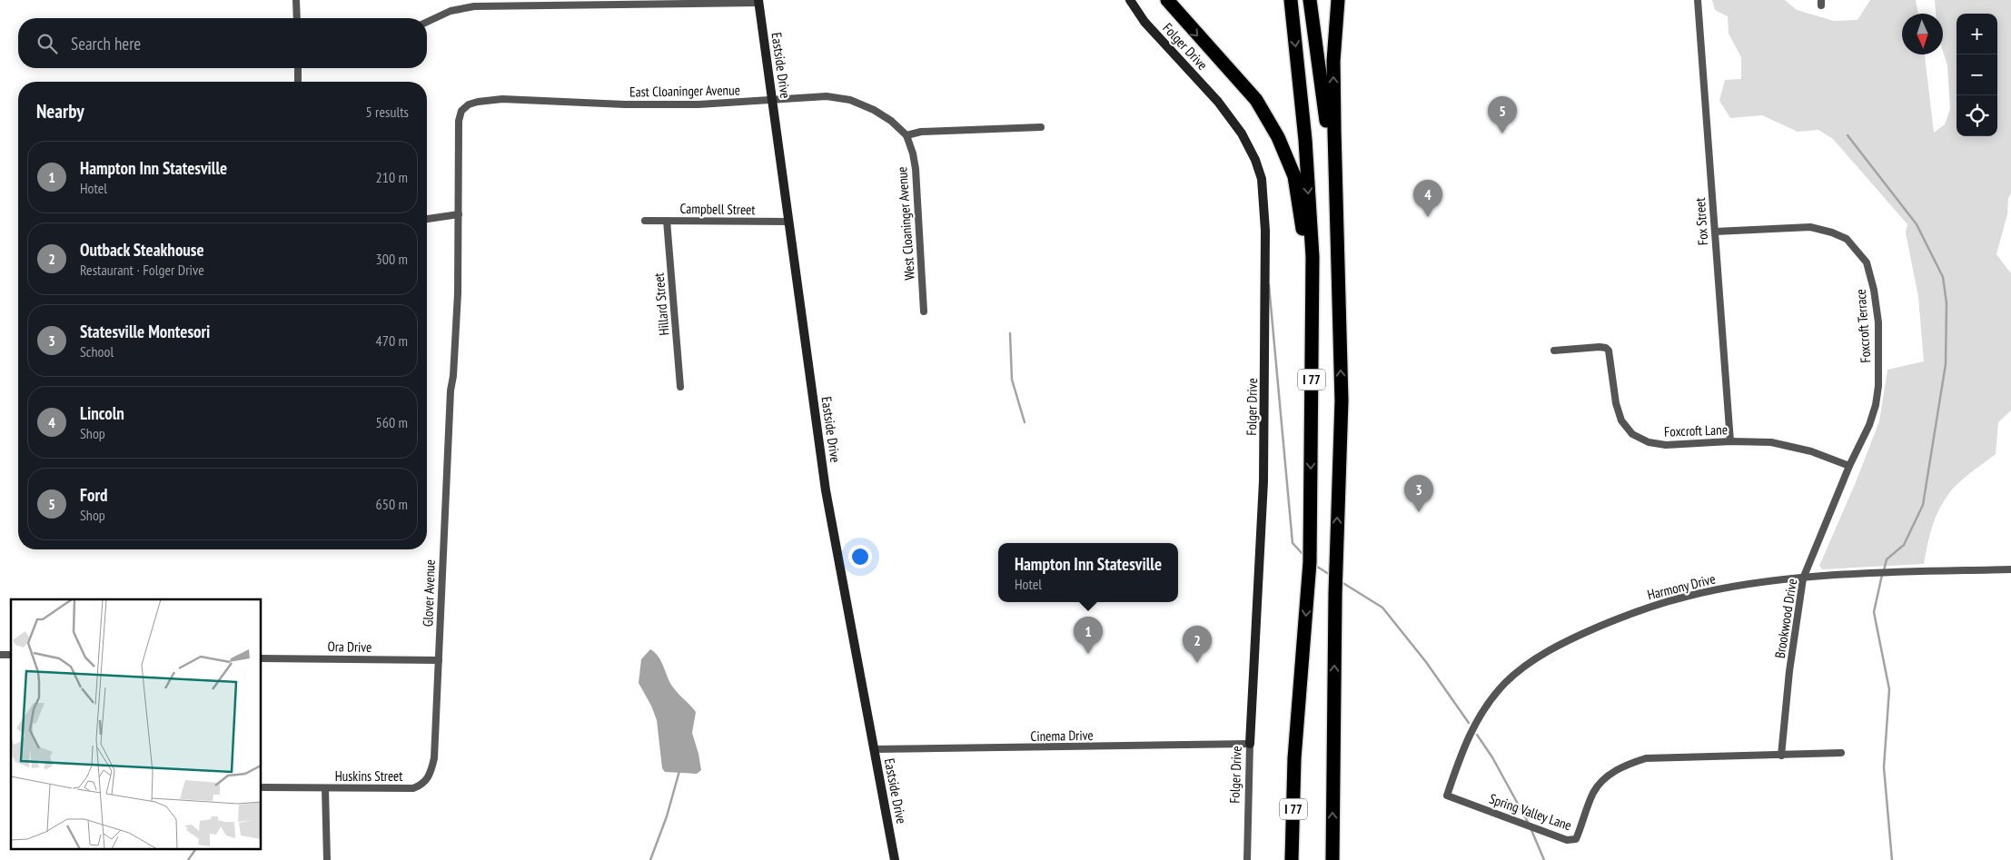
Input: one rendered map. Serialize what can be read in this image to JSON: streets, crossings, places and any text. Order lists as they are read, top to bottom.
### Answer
{
  "streets": {
    "highway": ["I 77"],
    "street": [
      "Folger Drive",
      "Eastside Drive",
      "East Cloaninger Avenue",
      "Campbell Street",
      "Fox Street",
      "West Cloaninger Avenue",
      "Hillard Street",
      "Foxcroft Terrace",
      "Foxcroft Lane",
      "Harmony Drive",
      "Glover Avenue",
      "Brookwood Drive",
      "Ora Drive",
      "Cinema Drive",
      "Huskins Street",
      "Spring Valley Lane"
    ]
  },
  "crossings": [
    ["Folger Drive", "Cinema Drive"],
    ["Eastside Drive", "East Cloaninger Avenue"],
    ["Eastside Drive", "Campbell Street"],
    ["Eastside Drive", "Cinema Drive"],
    ["East Cloaninger Avenue", "West Cloaninger Avenue"],
    ["East Cloaninger Avenue", "Glover Avenue"],
    ["Campbell Street", "Hillard Street"],
    ["Fox Street", "Foxcroft Terrace"],
    ["Fox Street", "Foxcroft Lane"],
    ["Foxcroft Terrace", "Foxcroft Lane"],
    ["Foxcroft Terrace", "Brookwood Drive"],
    ["Foxcroft Lane", "Brookwood Drive"],
    ["Harmony Drive", "Brookwood Drive"],
    ["Harmony Drive", "Spring Valley Lane"],
    ["Glover Avenue", "Ora Drive"],
    ["Glover Avenue", "Huskins Street"],
    ["Brookwood Drive", "Spring Valley Lane"]
  ],
  "north": "bottom",
  "page": {
    "map_buttons": ["+", "−"],
    "search": "Search here",
    "heading": ["Nearby", "5 results"],
    "pins": [
      "5",
      "4",
      "3",
      "1",
      "2"
    ],
    "list": [
      {
        "mark": "1",
        "name": "Hampton Inn Statesville",
        "note": "Hotel",
        "value": "210 m"
      },
      {
        "mark": "2",
        "name": "Outback Steakhouse",
        "note": "Restaurant · Folger Drive",
        "value": "300 m"
      },
      {
        "mark": "3",
        "name": "Statesville Montesori",
        "note": "School",
        "value": "470 m"
      },
      {
        "mark": "4",
        "name": "Lincoln",
        "note": "Shop",
        "value": "560 m"
      },
      {
        "mark": "5",
        "name": "Ford",
        "note": "Shop",
        "value": "650 m"
      }
    ],
    "popup": ["Hampton Inn Statesville", "Hotel"]
  }
}
